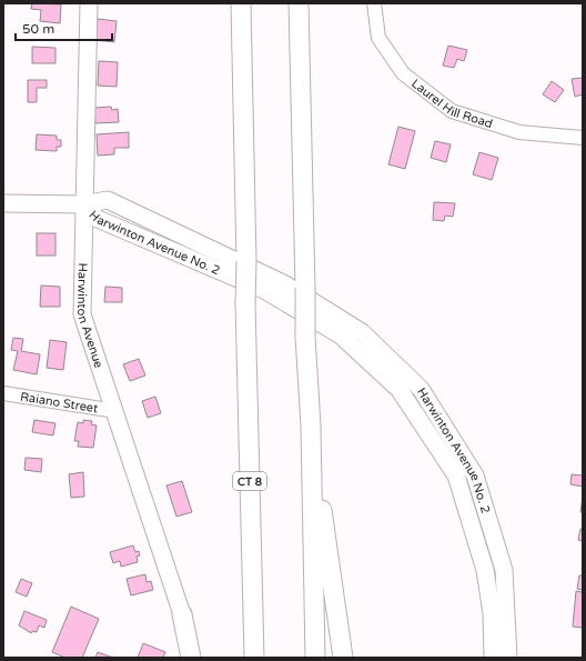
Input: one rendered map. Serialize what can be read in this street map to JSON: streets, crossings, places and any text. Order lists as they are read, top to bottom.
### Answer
{
  "streets": {
    "highway": ["CT 8"],
    "main road": ["Harwinton Avenue No. 2", "Harwinton Avenue"],
    "street": ["Laurel Hill Road", "Raiano Street"]
  },
  "crossings": [
    ["Harwinton Avenue No. 2", "Harwinton Avenue"],
    ["Harwinton Avenue", "Raiano Street"]
  ],
  "scale_bar": "50 m"
}
